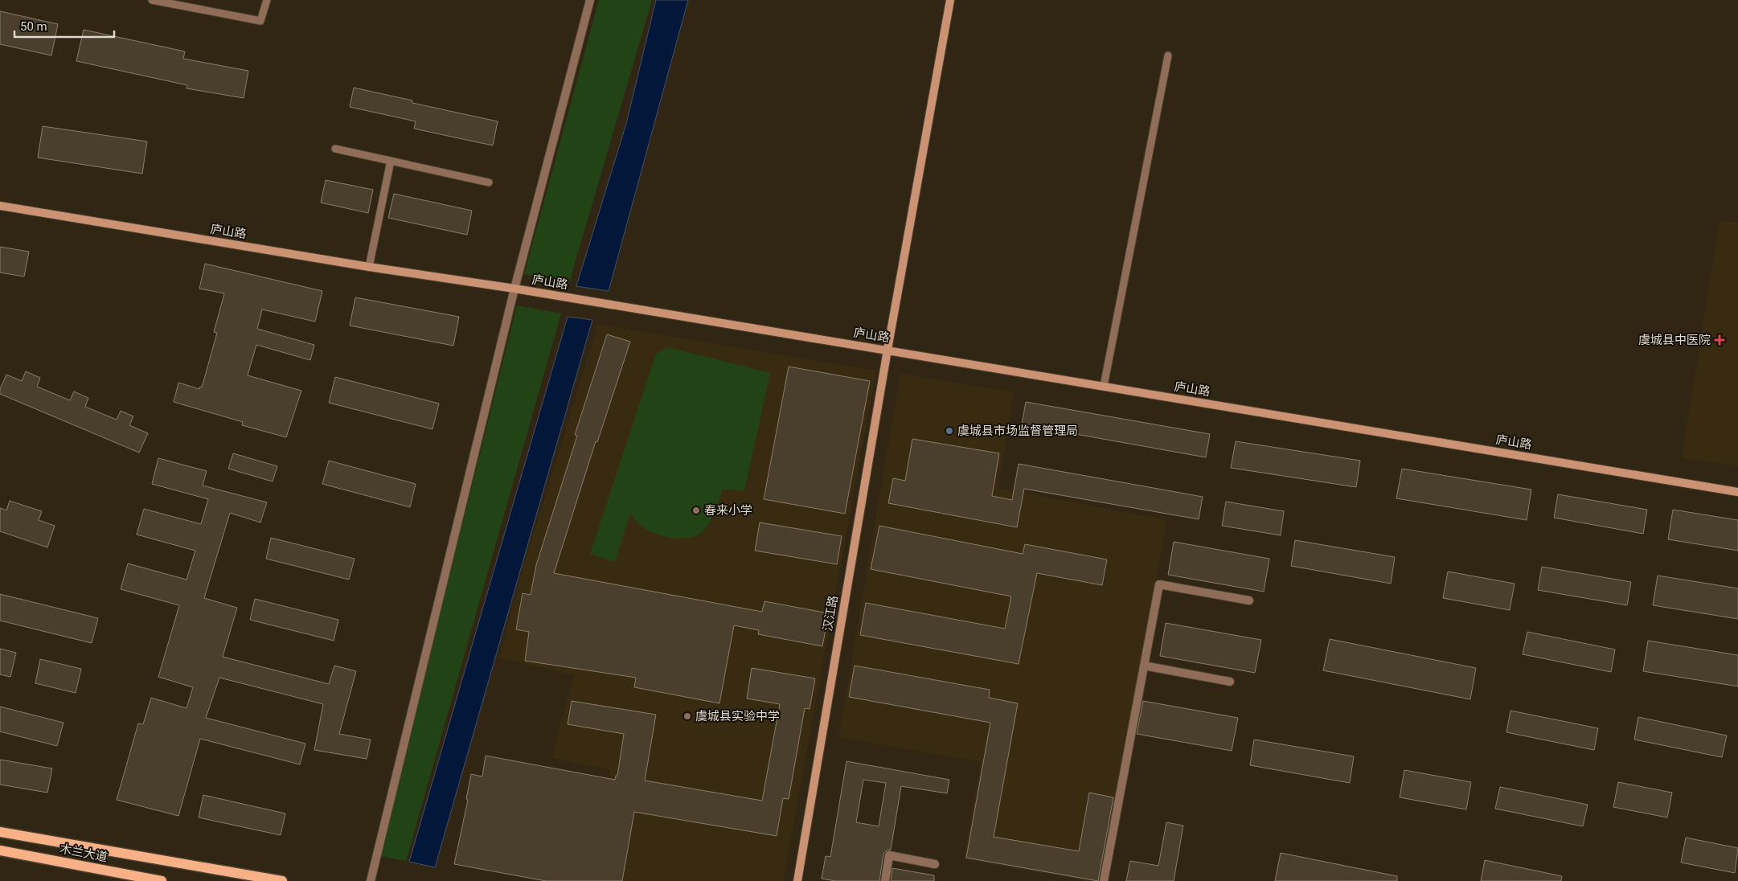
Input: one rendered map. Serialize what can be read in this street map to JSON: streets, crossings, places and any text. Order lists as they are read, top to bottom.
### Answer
{
  "streets": {
    "main road": ["木兰大道"],
    "street": ["庐山路", "汉江路"]
  },
  "crossings": [
    ["庐山路", "汉江路"]
  ],
  "places": {
    "health": ["虞城县中医院"],
    "other": ["虞城县市场监督管理局", "春来小学", "虞城县实验中学"]
  },
  "scale_bar": "50 m"
}
